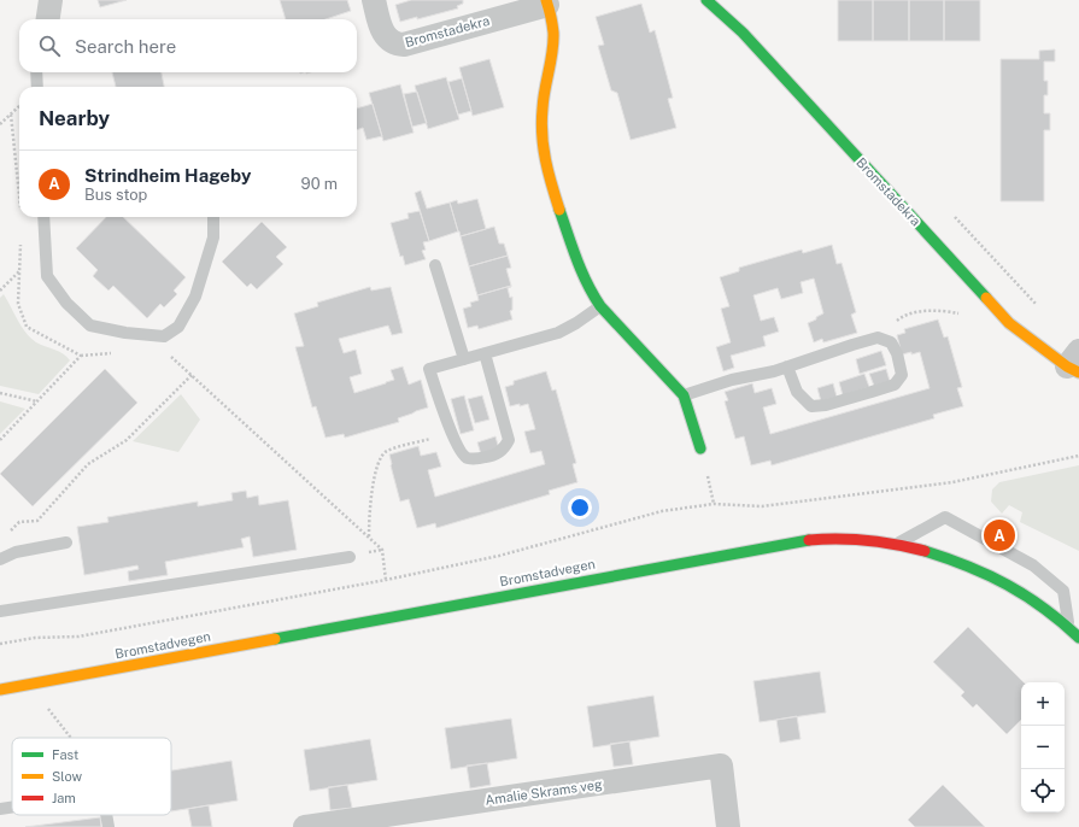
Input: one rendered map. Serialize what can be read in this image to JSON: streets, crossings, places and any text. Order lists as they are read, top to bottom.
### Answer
{
  "streets": {
    "street": ["Bromstadekra", "Bromstadvegen", "Amalie Skrams veg"]
  },
  "legend": ["Fast", "Slow", "Jam"],
  "page": {
    "search": "Search here",
    "heading": "Nearby",
    "list": [
      {
        "mark": "A",
        "name": "Strindheim Hageby",
        "note": "Bus stop",
        "value": "90 m"
      }
    ],
    "pins": "A",
    "map_buttons": ["+", "−"]
  }
}
